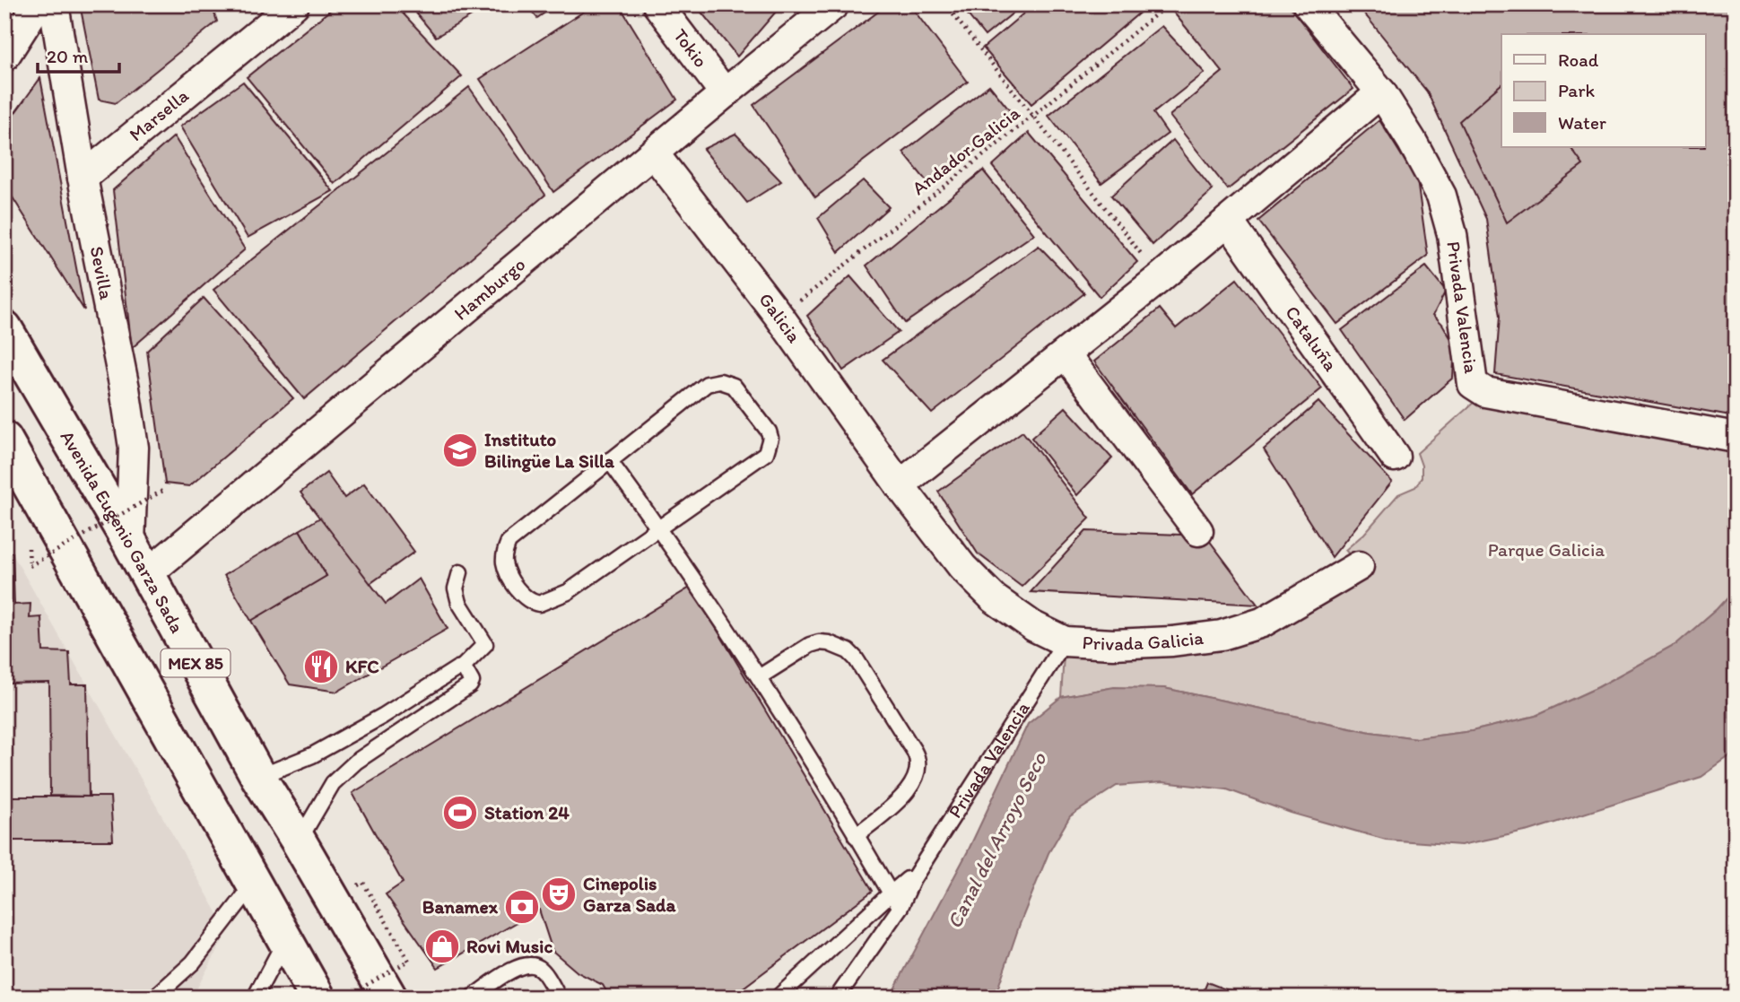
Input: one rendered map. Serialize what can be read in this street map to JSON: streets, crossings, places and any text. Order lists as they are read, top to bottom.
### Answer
{
  "streets": {
    "highway": ["Avenida Eugenio Garza Sada", "MEX 85"],
    "street": [
      "Tokio",
      "Marsella",
      "Sevilla",
      "Hamburgo",
      "Privada Valencia",
      "Galicia",
      "Cataluña",
      "Privada Galicia"
    ],
    "path": ["Andador Galicia"]
  },
  "crossings": [
    ["Tokio", "Hamburgo"],
    ["Marsella", "Sevilla"],
    ["Andador Galicia", "Galicia"],
    ["Sevilla", "Avenida Eugenio Garza Sada"],
    ["Hamburgo", "Galicia"],
    ["Hamburgo", "Avenida Eugenio Garza Sada"],
    ["Privada Valencia", "Privada Galicia"],
    ["Galicia", "Privada Galicia"]
  ],
  "water": ["Canal del Arroyo Seco"],
  "parks": ["Parque Galicia"],
  "places": {
    "school or university": ["Instituto Bilingüe La Silla"],
    "restaurant": ["KFC"],
    "sports": ["Station 24"],
    "theatre": ["Cinepolis Garza Sada"],
    "bank": ["Banamex"],
    "shop": ["Rovi Music"]
  },
  "legend": ["Road", "Park", "Water"],
  "scale_bar": "20 m"
}
